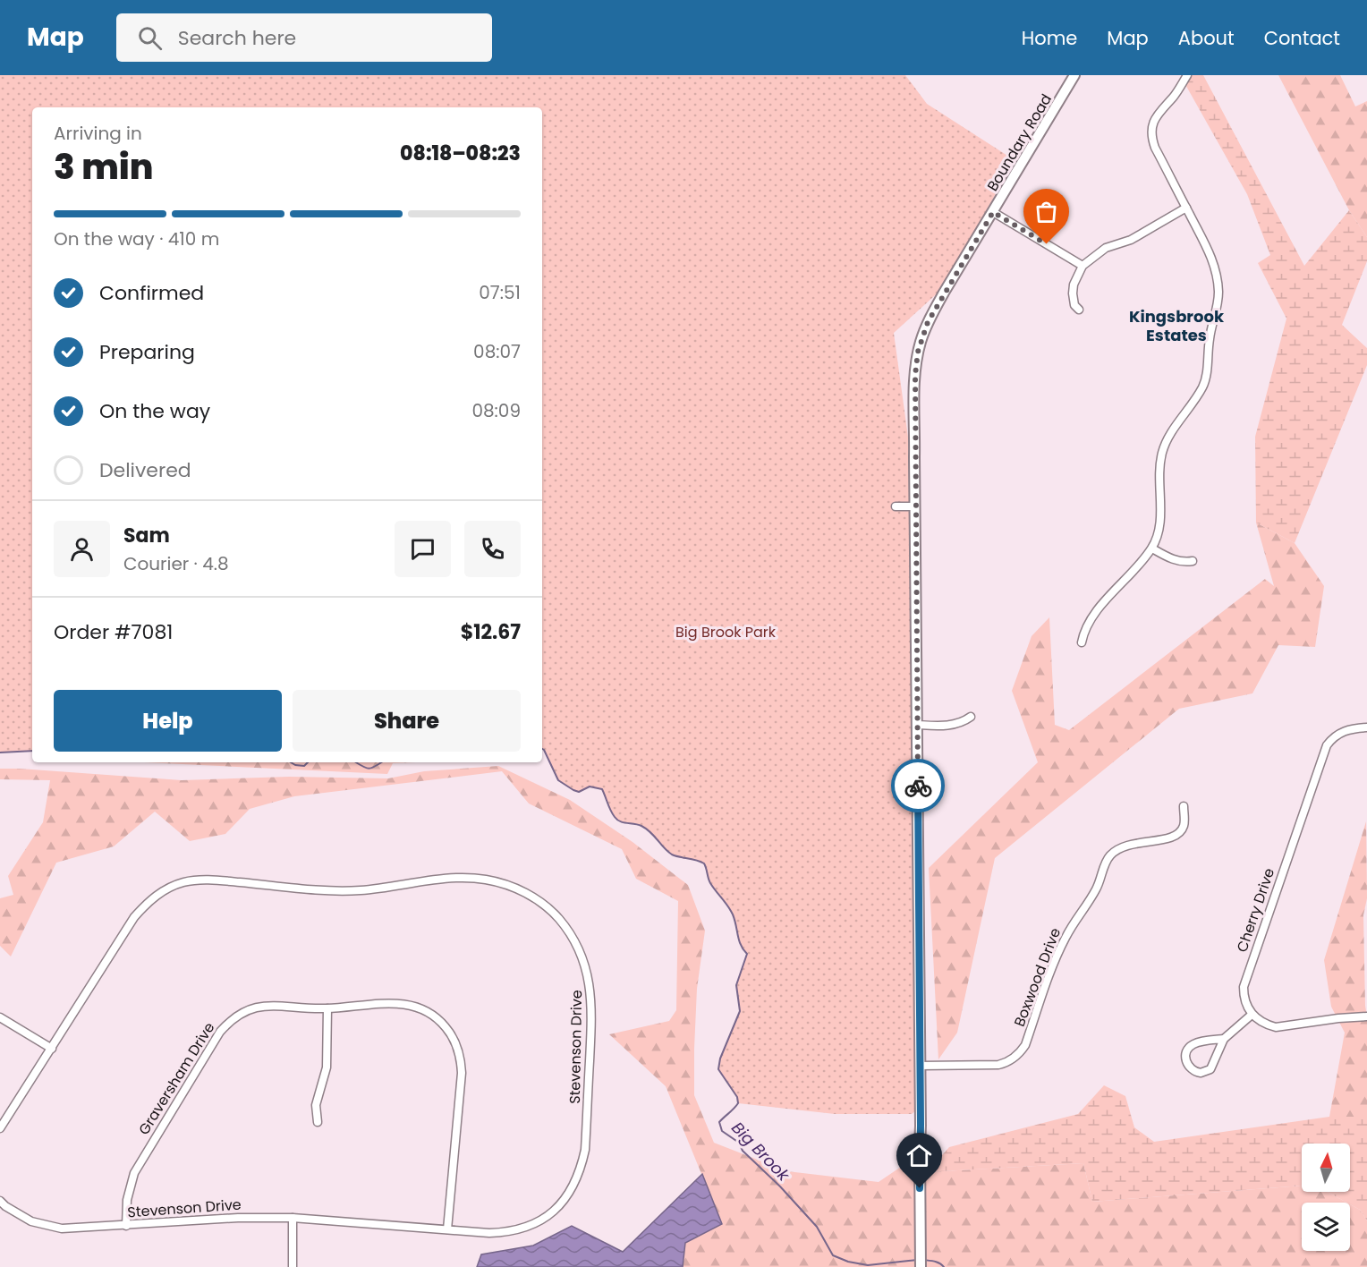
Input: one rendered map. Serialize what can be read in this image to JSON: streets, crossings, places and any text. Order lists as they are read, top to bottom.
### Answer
{
  "streets": {
    "street": [
      "Boundary Road",
      "Cherry Drive",
      "Boxwood Drive",
      "Stevenson Drive",
      "Graversham Drive"
    ]
  },
  "crossings": [
    ["Boundary Road", "Boxwood Drive"],
    ["Stevenson Drive", "Graversham Drive"]
  ],
  "districts": ["Kingsbrook Estates"],
  "water": ["Big Brook"],
  "parks": ["Big Brook Park"],
  "north": "top",
  "page": {
    "header": "Map",
    "search": "Search here",
    "nav": [
      "Home",
      "Map",
      "About",
      "Contact"
    ],
    "heading": ["3 min", "Arriving in", "08:18–08:23"],
    "panel": [
      "Sam",
      "Courier · 4.8",
      "Order #7081",
      "$12.67"
    ],
    "bar": "On the way · 410 m",
    "list": [
      ["Confirmed", "07:51"],
      ["Preparing", "08:07"],
      ["On the way", "08:09"],
      "Delivered"
    ],
    "buttons": ["Help", "Share"]
  }
}
